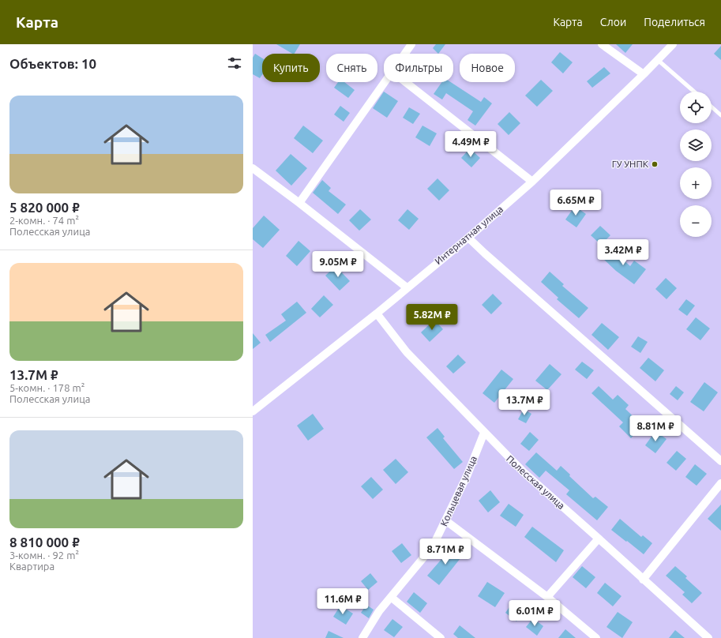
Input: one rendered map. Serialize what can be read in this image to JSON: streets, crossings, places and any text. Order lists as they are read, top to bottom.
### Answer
{
  "streets": {
    "street": ["Интернатная улица", "Полесская улица", "Кольцевая улица"]
  },
  "crossings": [
    ["Интернатная улица", "Полесская улица"],
    ["Полесская улица", "Кольцевая улица"]
  ],
  "places": ["ГУ УНПК"],
  "page": {
    "header": "Карта",
    "nav": ["Карта", "Слои", "Поделиться"],
    "heading": "Объектов: 10",
    "chip": [
      "Купить",
      "Снять",
      "Фильтры",
      "Новое"
    ],
    "list": [
      {
        "name": "5 820 000 ₽",
        "note": "2-комн. · 74 m² · Полесская улица"
      },
      {
        "name": "13.7M ₽",
        "note": "5-комн. · 178 m² · Полесская улица"
      },
      {
        "name": "8 810 000 ₽",
        "note": "3-комн. · 92 m² · Квартира"
      }
    ],
    "map_buttons": ["+", "−"],
    "price": [
      "4.49M ₽",
      "6.65M ₽",
      "3.42M ₽",
      "9.05M ₽",
      "5.82M ₽",
      "13.7M ₽",
      "8.81M ₽",
      "8.71M ₽",
      "11.6M ₽",
      "6.01M ₽"
    ]
  }
}
